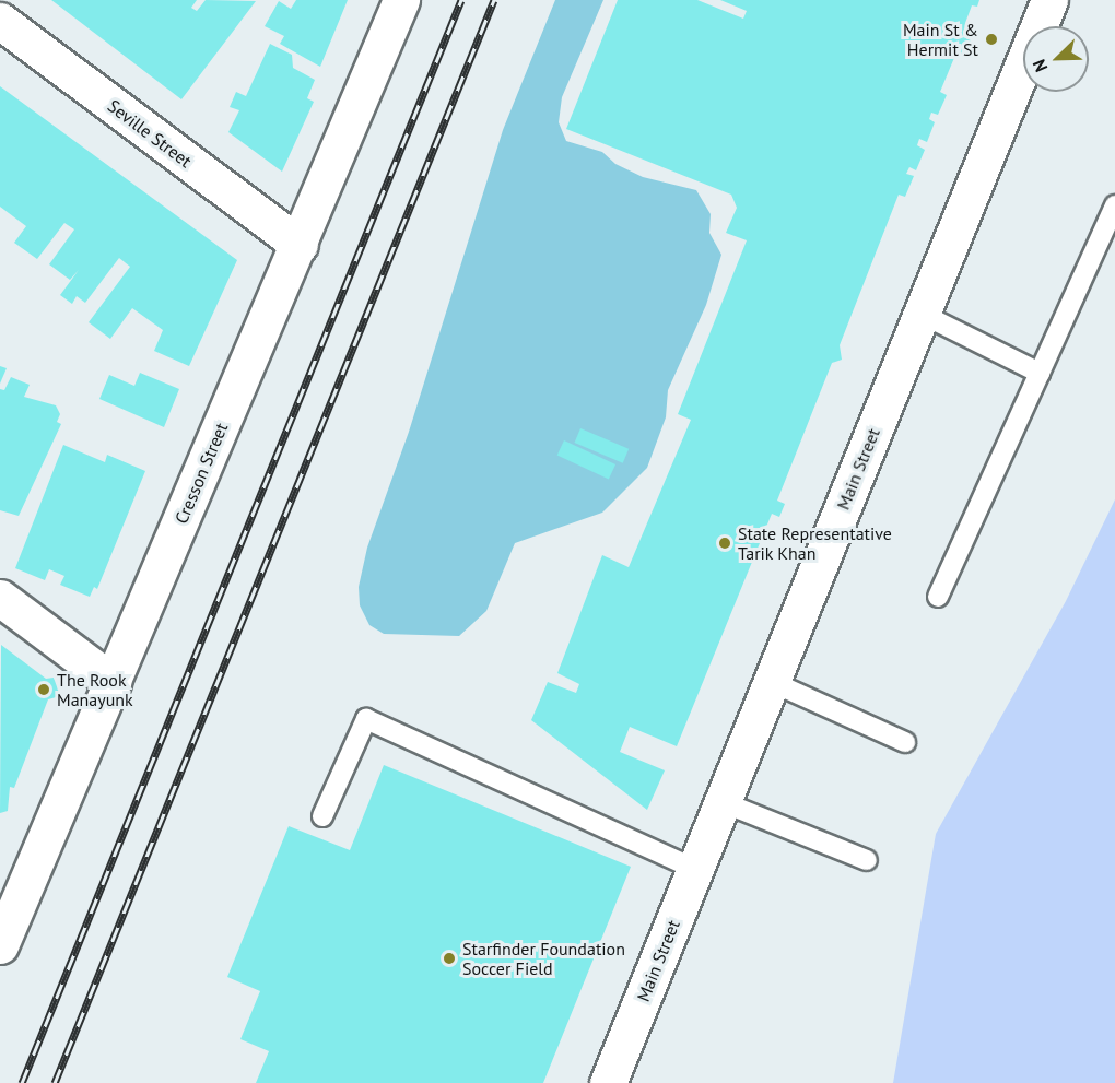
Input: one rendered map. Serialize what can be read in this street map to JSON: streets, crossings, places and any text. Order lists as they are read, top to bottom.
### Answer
{
  "streets": {
    "street": ["Seville Street", "Main Street", "Cresson Street"]
  },
  "crossings": [
    ["Seville Street", "Cresson Street"]
  ],
  "places": [
    "Main St & Hermit St",
    "State Representative Tarik Khan",
    "The Rook Manayunk",
    "Starfinder Foundation Soccer Field"
  ],
  "north": "bottom left"
}
